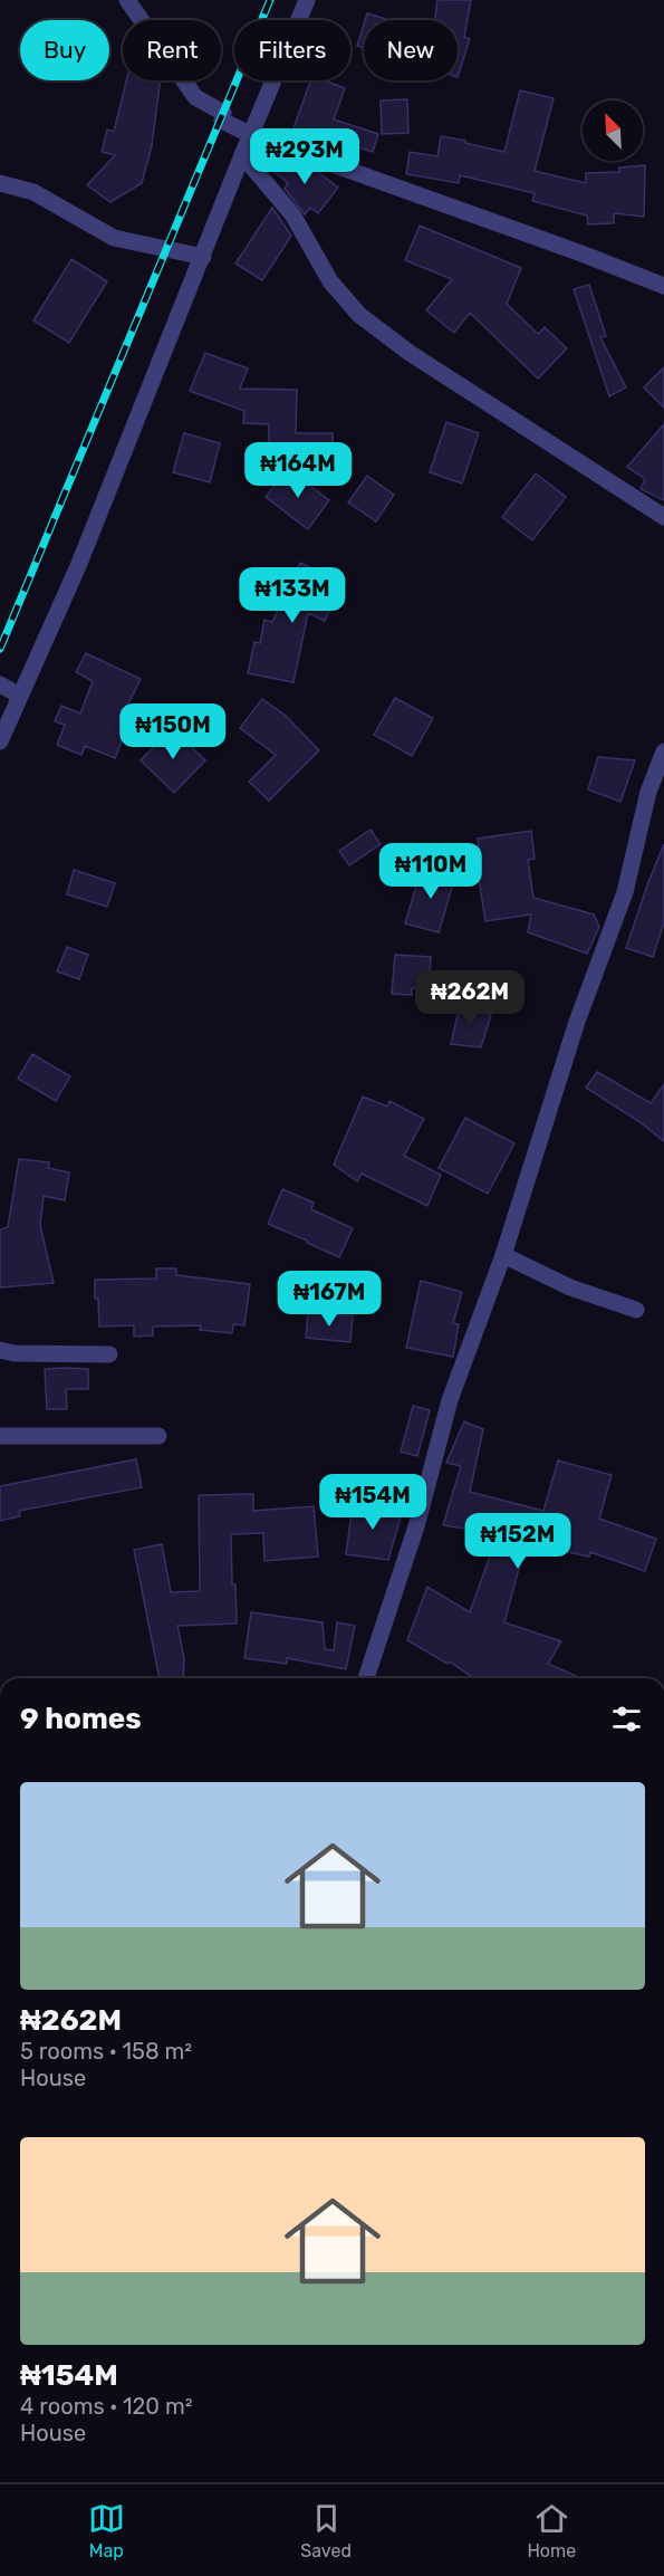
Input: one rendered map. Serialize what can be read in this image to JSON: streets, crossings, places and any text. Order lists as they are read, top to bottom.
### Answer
{
  "north": "top left",
  "page": {
    "chip": [
      "Buy",
      "Rent",
      "Filters",
      "New"
    ],
    "price": [
      "₦293M",
      "₦164M",
      "₦133M",
      "₦150M",
      "₦110M",
      "₦262M",
      "₦167M",
      "₦154M",
      "₦152M"
    ],
    "heading": "9 homes",
    "list": [
      {
        "name": "₦262M",
        "note": "5 rooms · 158 m² · House"
      },
      {
        "name": "₦154M",
        "note": "4 rooms · 120 m² · House"
      }
    ],
    "tabs": ["Map", "Saved", "Home"]
  }
}
